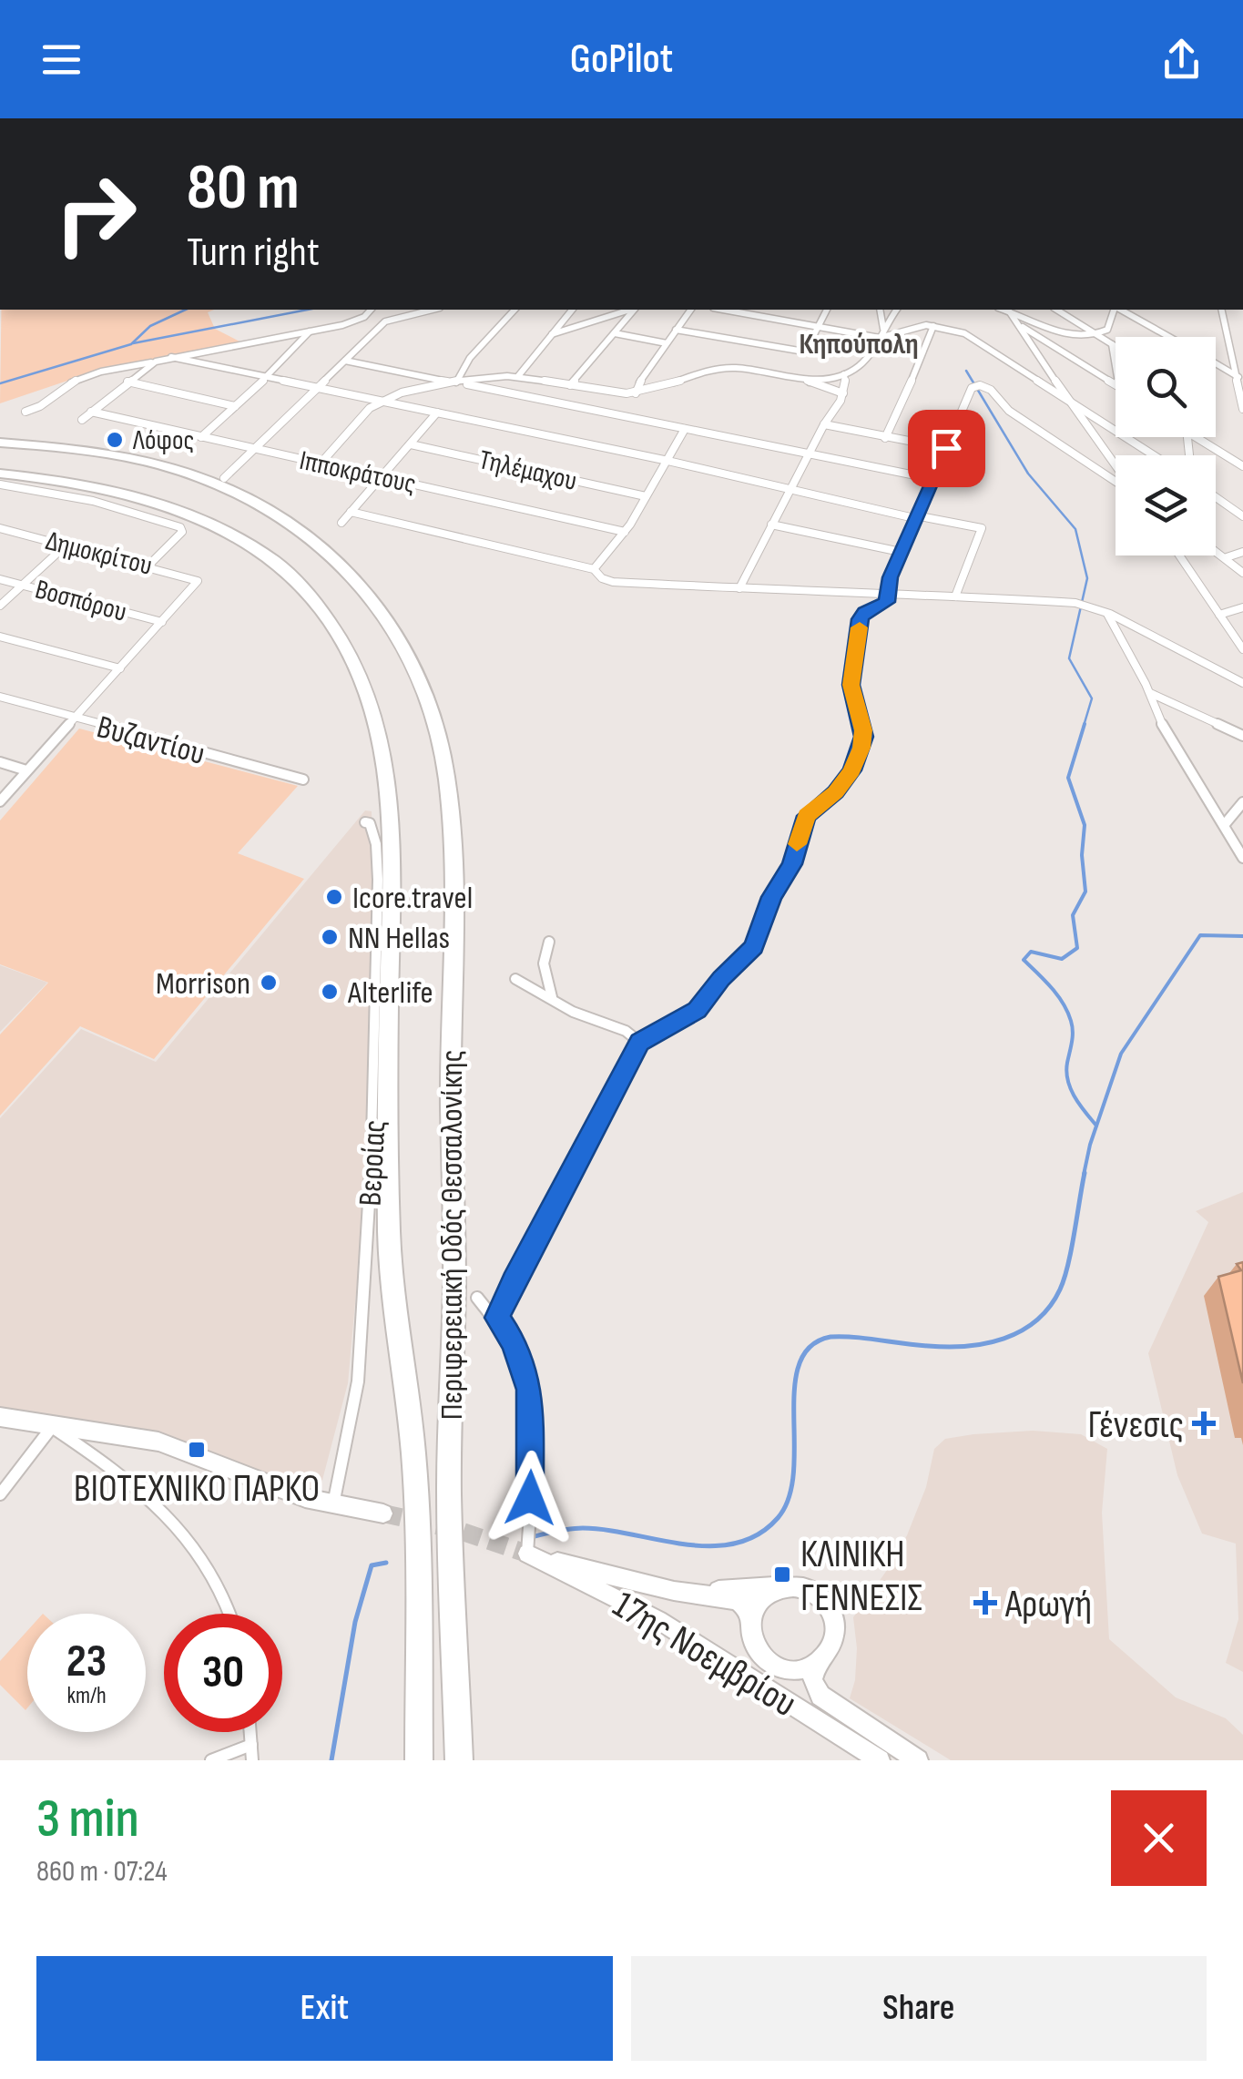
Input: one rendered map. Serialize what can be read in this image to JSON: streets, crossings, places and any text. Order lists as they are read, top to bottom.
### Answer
{
  "streets": {
    "highway": ["Περιφερειακή Οδός Θεσσαλονίκης"],
    "street": [
      "Τηλέμαχου",
      "Ιπποκράτους",
      "Δημοκρίτου",
      "Βοσπόρου",
      "Βυζαντίου",
      "Βεροίας",
      "17ης Νοεμβρίου"
    ]
  },
  "crossings": [
    ["Δημοκρίτου", "Βοσπόρου"]
  ],
  "districts": ["Κηπούπολη"],
  "places": {
    "other": [
      "Λόφος",
      "Icore.travel",
      "NN Hellas",
      "Morrison",
      "Alterlife"
    ],
    "health": ["Γένεσις", "Αρωγή"],
    "transit": ["ΒΙΟΤΕΧΝΙΚΟ ΠΑΡΚΟ", "ΚΛΙΝΙΚΗ ΓΕΝΝΕΣΙΣ"]
  },
  "page": {
    "header": "GoPilot",
    "turn": ["80 m", "Turn right"],
    "speed": "23 km/h",
    "limit": "30",
    "heading": ["3 min", "860 m · 07:24"],
    "buttons": ["Exit", "Share"]
  }
}
